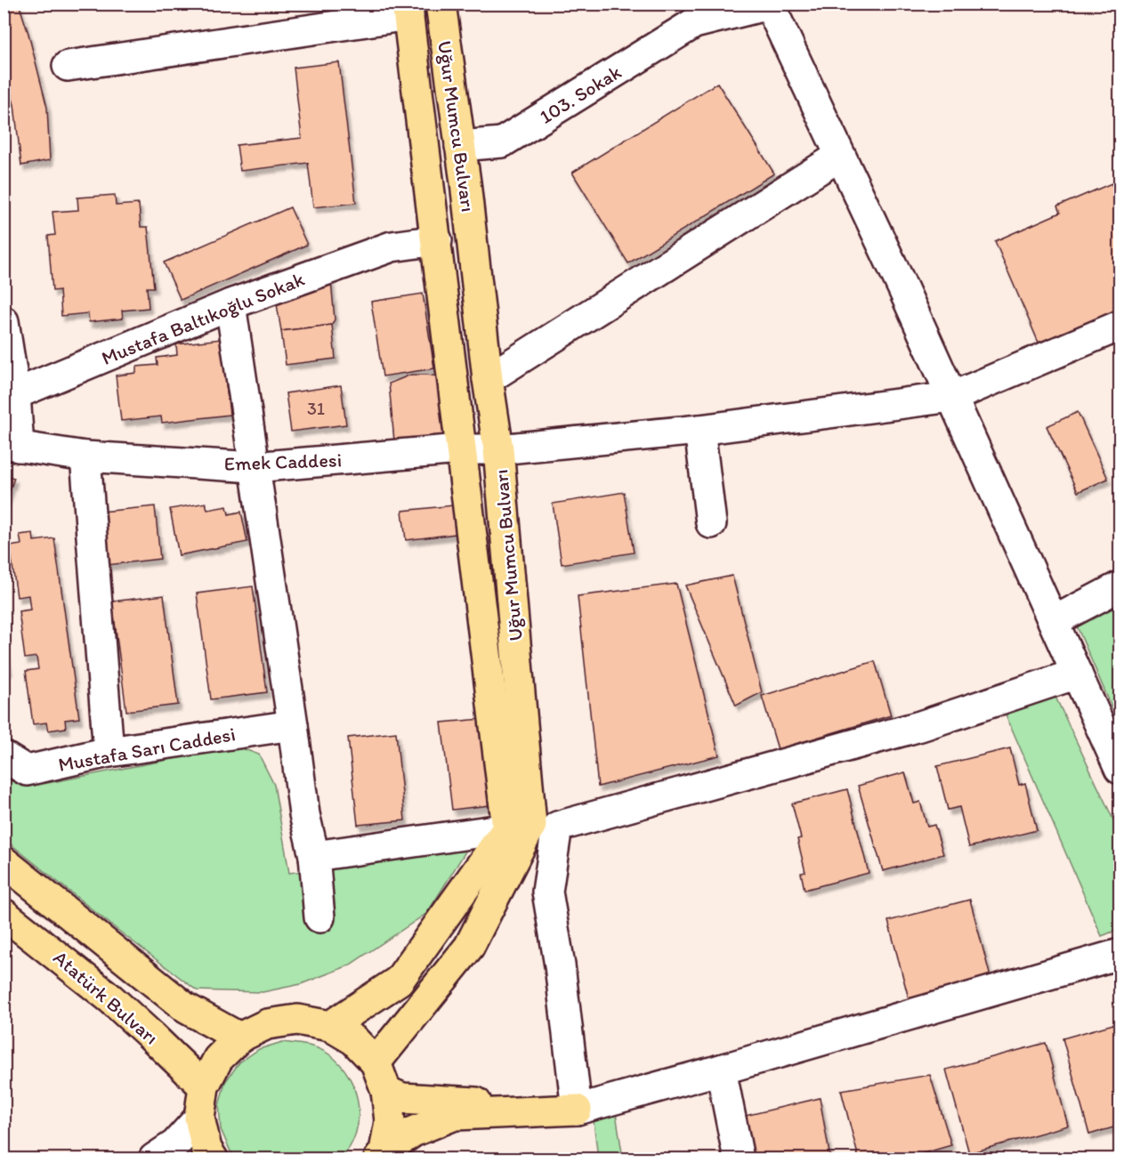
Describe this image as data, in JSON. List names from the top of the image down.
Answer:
{
  "streets": {
    "main road": ["Uğur Mumcu Bulvarı", "Atatürk Bulvarı"],
    "street": [
      "103. Sokak",
      "Mustafa Baltıkoğlu Sokak",
      "Emek Caddesi",
      "Mustafa Sarı Caddesi"
    ]
  },
  "crossings": [
    ["103. Sokak", "Uğur Mumcu Bulvarı"],
    ["Uğur Mumcu Bulvarı", "Mustafa Baltıkoğlu Sokak"],
    ["Uğur Mumcu Bulvarı", "Emek Caddesi"]
  ],
  "house_numbers": ["31"]
}
